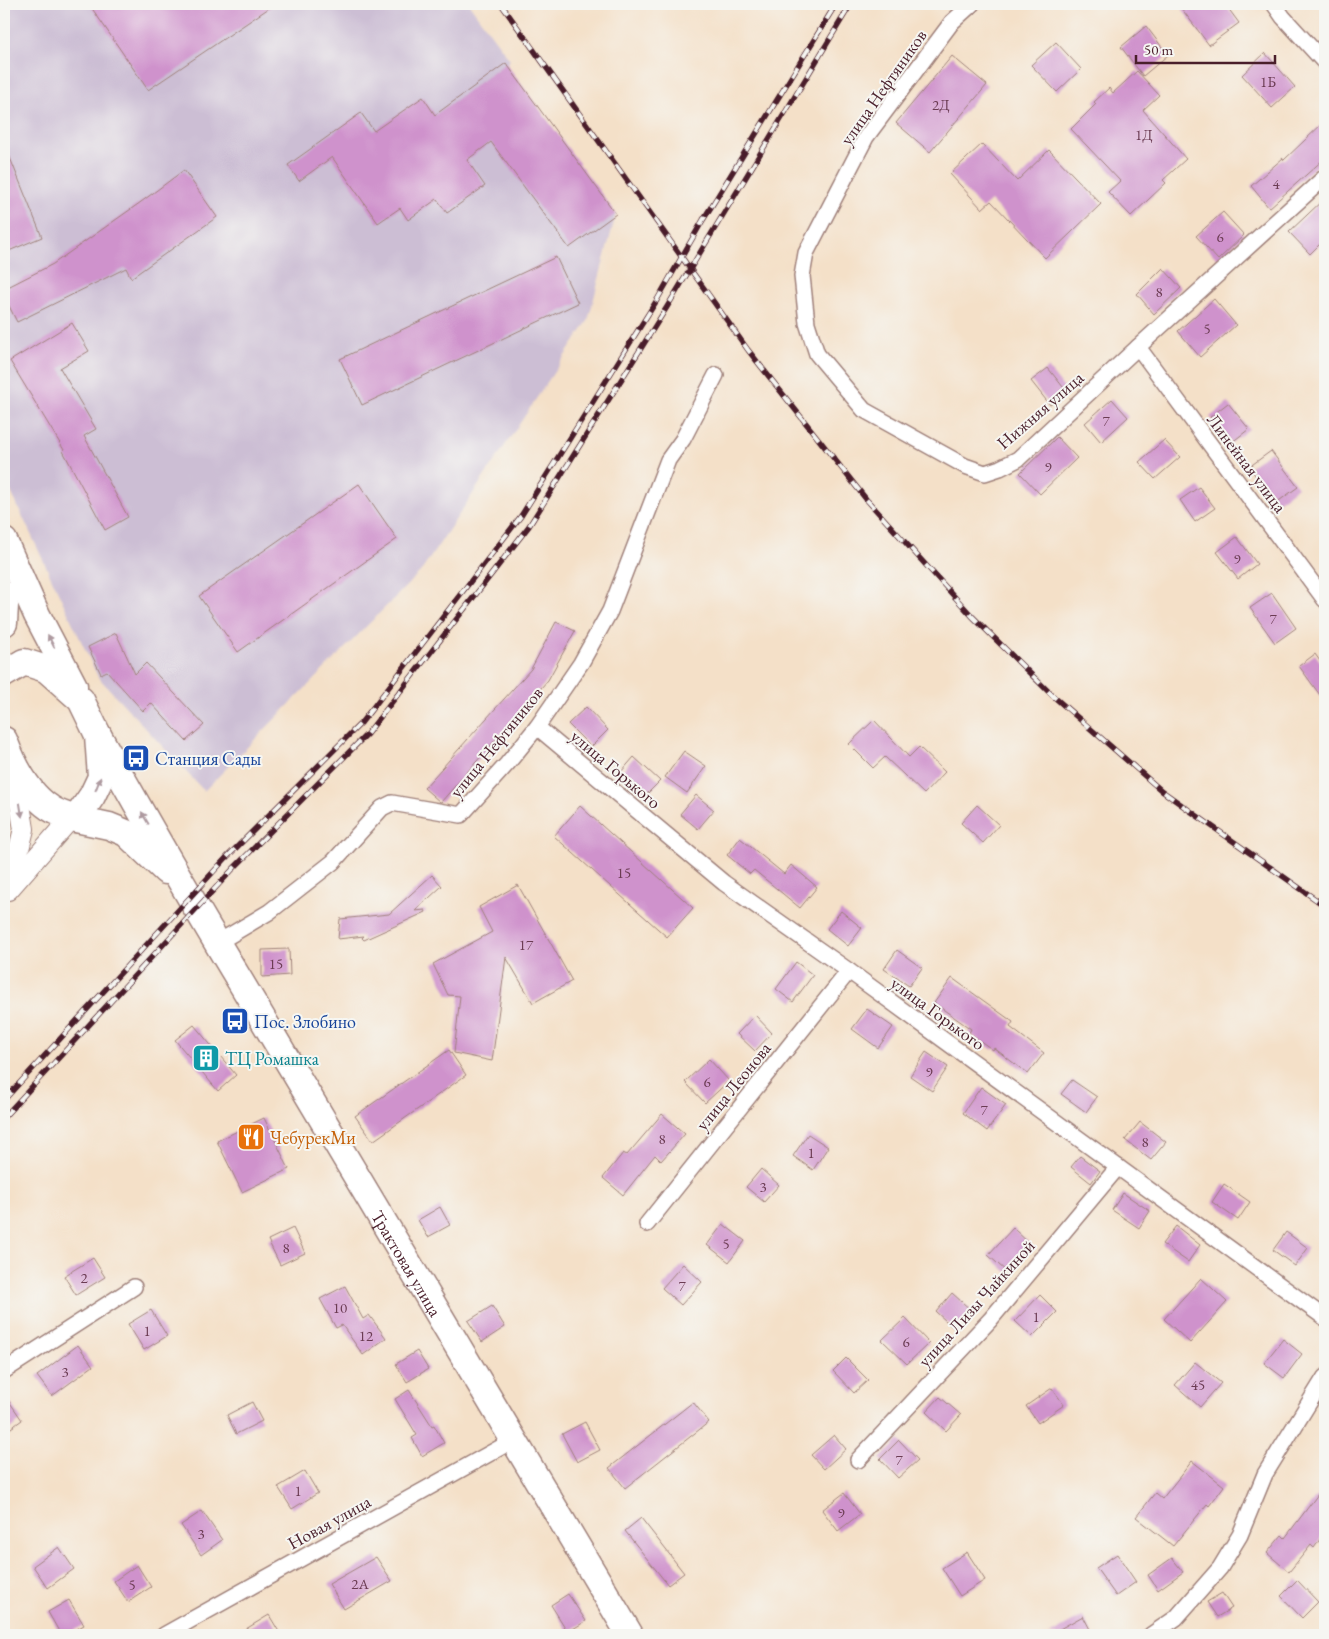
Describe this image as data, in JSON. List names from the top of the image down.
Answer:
{
  "streets": {
    "highway": ["Трактовая улица"],
    "street": [
      "улица Нефтяников",
      "Нижняя улица",
      "Линейная улица",
      "улица Горького",
      "улица Леонова",
      "улица Лизы Чайкиной",
      "Новая улица"
    ]
  },
  "crossings": [
    ["улица Нефтяников", "Нижняя улица"],
    ["улица Нефтяников", "улица Горького"],
    ["улица Нефтяников", "Трактовая улица"],
    ["Нижняя улица", "Линейная улица"],
    ["улица Горького", "улица Леонова"],
    ["улица Горького", "улица Лизы Чайкиной"],
    ["Трактовая улица", "Новая улица"]
  ],
  "places": {
    "bus stop": ["Станция Сады", "Пос. Злобино"],
    "building": ["ТЦ Ромашка"],
    "restaurant": ["ЧебурекМи"]
  },
  "house_numbers": [
    "1Б",
    "2Д",
    "1Д",
    "4",
    "6",
    "8",
    "5",
    "7",
    "9",
    "9",
    "7",
    "15",
    "17",
    "15",
    "9",
    "6",
    "7",
    "8",
    "8",
    "1",
    "3",
    "5",
    "8",
    "2",
    "7",
    "10",
    "1",
    "1",
    "12",
    "6",
    "3",
    "45",
    "7",
    "1",
    "9",
    "3",
    "2А",
    "5"
  ],
  "scale_bar": "50 m"
}
